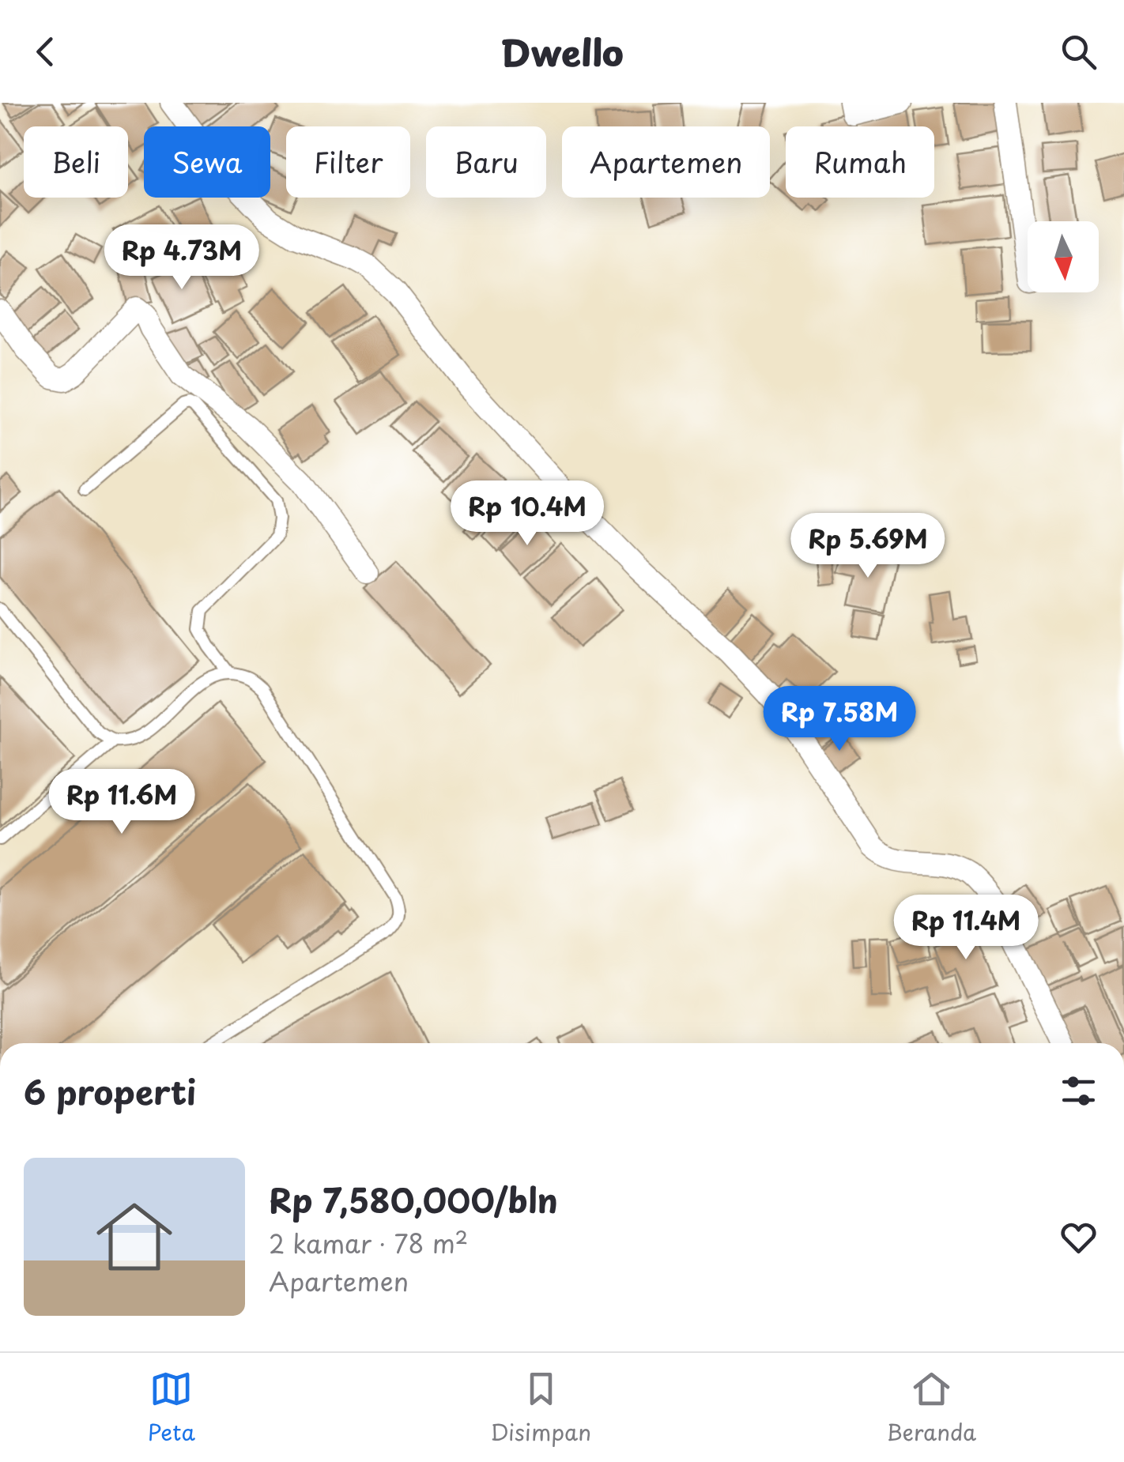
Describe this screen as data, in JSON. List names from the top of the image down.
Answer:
{
  "north": "bottom",
  "page": {
    "header": "Dwello",
    "chip": [
      "Beli",
      "Sewa",
      "Filter",
      "Baru",
      "Apartemen",
      "Rumah"
    ],
    "price": [
      "Rp 4.73M",
      "Rp 10.4M",
      "Rp 5.69M",
      "Rp 7.58M",
      "Rp 11.6M",
      "Rp 11.4M"
    ],
    "heading": "6 properti",
    "list": [
      {
        "name": "Rp 7,580,000/bln",
        "note": "2 kamar · 78 m² · Apartemen"
      }
    ],
    "tabs": ["Peta", "Disimpan", "Beranda"]
  }
}
